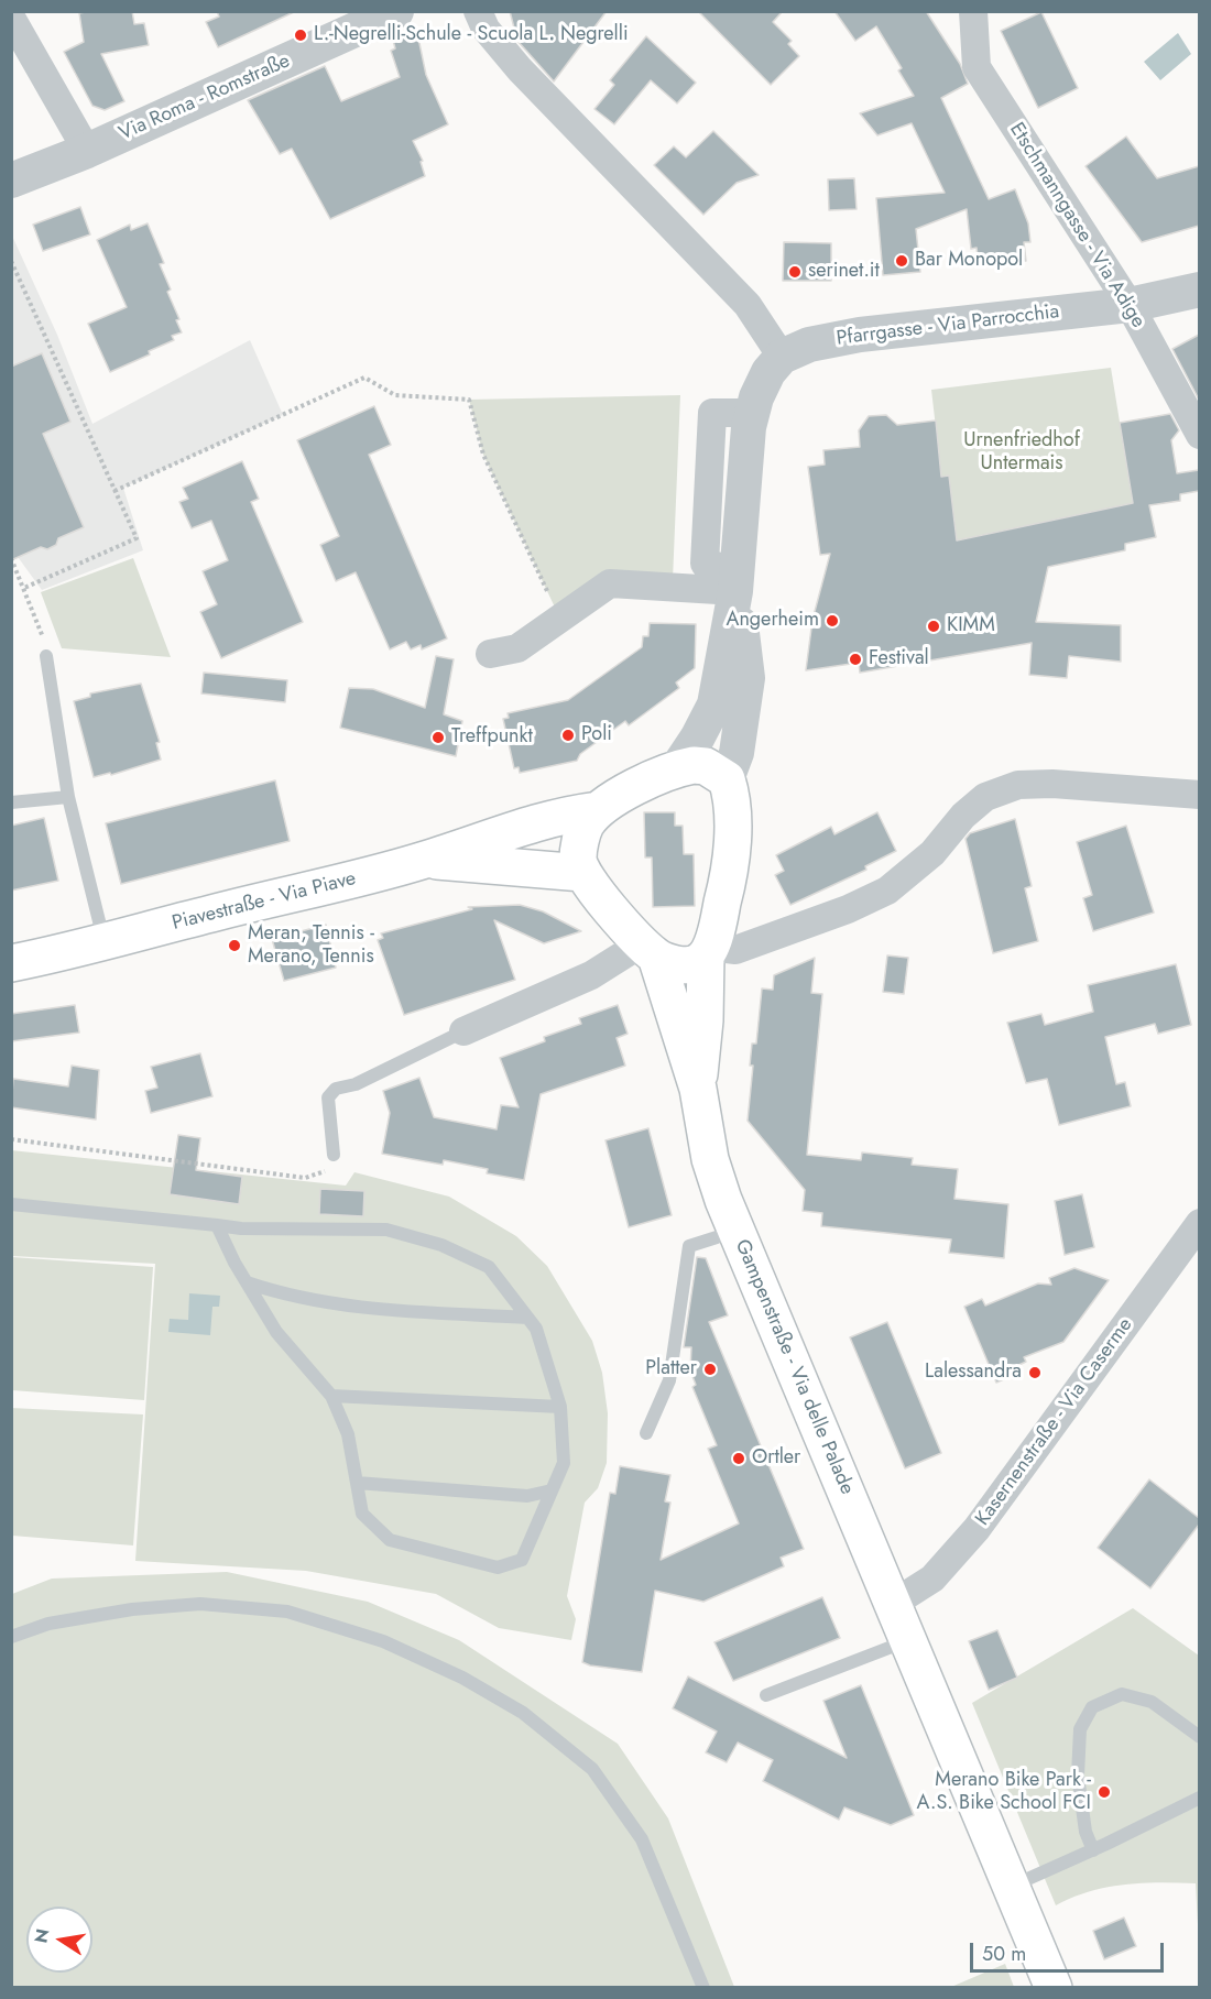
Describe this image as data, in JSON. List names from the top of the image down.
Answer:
{
  "streets": {
    "main road": ["Piavestraße - Via Piave", "Gampenstraße - Via delle Palade"],
    "street": [
      "Via Roma - Romstraße",
      "Etschmanngasse - Via Adige",
      "Pfarrgasse - Via Parrocchia",
      "Kasernenstraße - Via Caserme"
    ]
  },
  "crossings": [
    ["Etschmanngasse - Via Adige", "Pfarrgasse - Via Parrocchia"],
    ["Piavestraße - Via Piave", "Gampenstraße - Via delle Palade"],
    ["Gampenstraße - Via delle Palade", "Kasernenstraße - Via Caserme"]
  ],
  "parks": ["Urnenfriedhof Untermais"],
  "places": [
    "L.-Negrelli-Schule - Scuola L. Negrelli",
    "Bar Monopol",
    "serinet.it",
    "Angerheim",
    "KIMM",
    "Festival",
    "Poli",
    "Treffpunkt",
    "Meran, Tennis - Merano, Tennis",
    "Platter",
    "Lalessandra",
    "Ortler",
    "Merano Bike Park - A.S. Bike School FCI"
  ],
  "scale_bar": "50 m",
  "north": "left"
}
